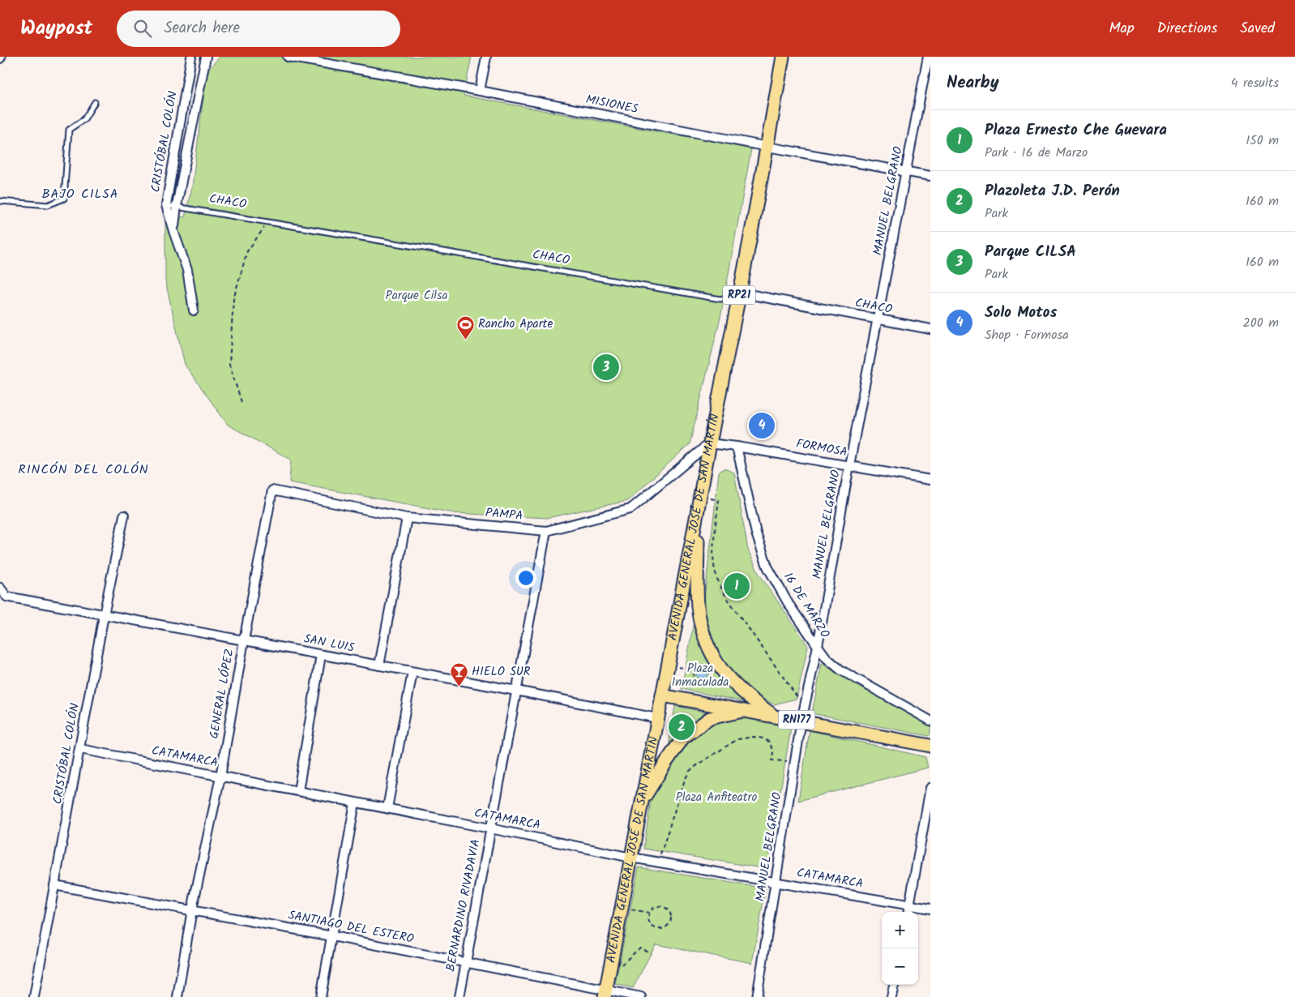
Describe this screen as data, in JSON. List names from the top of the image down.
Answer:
{
  "streets": {
    "main road": ["RP21", "AVENIDA GENERAL JOSÉ DE SAN MARTÍN", "RN177"],
    "street": [
      "MISIONES",
      "CRISTÓBAL COLÓN",
      "MANUEL BELGRANO",
      "CHACO",
      "FORMOSA",
      "PAMPA",
      "16 DE MARZO",
      "SAN LUIS",
      "GENERAL LÓPEZ",
      "CATAMARCA",
      "BERNARDINO RIVADAVIA",
      "SANTIAGO DEL ESTERO"
    ]
  },
  "crossings": [
    ["MISIONES", "MANUEL BELGRANO"],
    ["MISIONES", "AVENIDA GENERAL JOSÉ DE SAN MARTÍN"],
    ["CRISTÓBAL COLÓN", "CHACO"],
    ["CRISTÓBAL COLÓN", "SAN LUIS"],
    ["CRISTÓBAL COLÓN", "CATAMARCA"],
    ["CRISTÓBAL COLÓN", "SANTIAGO DEL ESTERO"],
    ["MANUEL BELGRANO", "CHACO"],
    ["MANUEL BELGRANO", "FORMOSA"],
    ["MANUEL BELGRANO", "16 DE MARZO"],
    ["MANUEL BELGRANO", "RN177"],
    ["MANUEL BELGRANO", "CATAMARCA"],
    ["CHACO", "AVENIDA GENERAL JOSÉ DE SAN MARTÍN"],
    ["FORMOSA", "PAMPA"],
    ["FORMOSA", "AVENIDA GENERAL JOSÉ DE SAN MARTÍN"],
    ["FORMOSA", "16 DE MARZO"],
    ["PAMPA", "AVENIDA GENERAL JOSÉ DE SAN MARTÍN"],
    ["PAMPA", "GENERAL LÓPEZ"],
    ["PAMPA", "BERNARDINO RIVADAVIA"],
    ["AVENIDA GENERAL JOSÉ DE SAN MARTÍN", "SAN LUIS"],
    ["AVENIDA GENERAL JOSÉ DE SAN MARTÍN", "RN177"],
    ["AVENIDA GENERAL JOSÉ DE SAN MARTÍN", "CATAMARCA"],
    ["AVENIDA GENERAL JOSÉ DE SAN MARTÍN", "SANTIAGO DEL ESTERO"],
    ["SAN LUIS", "GENERAL LÓPEZ"],
    ["SAN LUIS", "BERNARDINO RIVADAVIA"],
    ["GENERAL LÓPEZ", "CATAMARCA"],
    ["GENERAL LÓPEZ", "SANTIAGO DEL ESTERO"],
    ["CATAMARCA", "BERNARDINO RIVADAVIA"],
    ["BERNARDINO RIVADAVIA", "SANTIAGO DEL ESTERO"]
  ],
  "districts": ["BAJO CILSA", "RINCÓN DEL COLÓN"],
  "parks": ["Parque Cilsa", "Plaza Inmaculada", "Plaza Anfiteatro"],
  "places": {
    "sports": ["Rancho Aparte"],
    "bar": ["HIELO SUR"]
  },
  "page": {
    "header": "Waypost",
    "search": "Search here",
    "nav": ["Map", "Directions", "Saved"],
    "heading": ["Nearby", "4 results"],
    "list": [
      {
        "mark": "1",
        "name": "Plaza Ernesto Che Guevara",
        "note": "Park · 16 de Marzo",
        "value": "150 m"
      },
      {
        "mark": "2",
        "name": "Plazoleta J.D. Perón",
        "note": "Park",
        "value": "160 m"
      },
      {
        "mark": "3",
        "name": "Parque CILSA",
        "note": "Park",
        "value": "160 m"
      },
      {
        "mark": "4",
        "name": "Solo Motos",
        "note": "Shop · Formosa",
        "value": "200 m"
      }
    ],
    "pins": [
      "3",
      "4",
      "1",
      "2"
    ],
    "map_buttons": ["+", "−"]
  }
}
